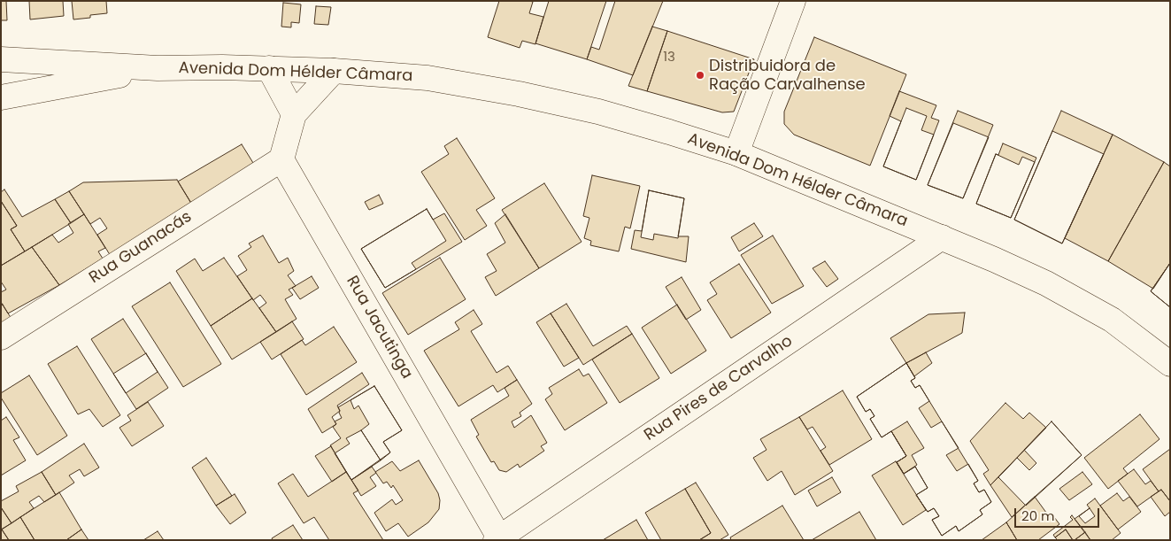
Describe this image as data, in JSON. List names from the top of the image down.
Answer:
{
  "streets": {
    "street": [
      "Avenida Dom Hélder Câmara",
      "Rua Guanacás",
      "Rua Jacutinga",
      "Rua Pires de Carvalho"
    ]
  },
  "crossings": [
    ["Avenida Dom Hélder Câmara", "Rua Pires de Carvalho"],
    ["Rua Guanacás", "Rua Jacutinga"],
    ["Rua Jacutinga", "Rua Pires de Carvalho"]
  ],
  "places": ["Distribuidora de Ração Carvalhense"],
  "house_numbers": ["13"],
  "scale_bar": "20 m"
}
